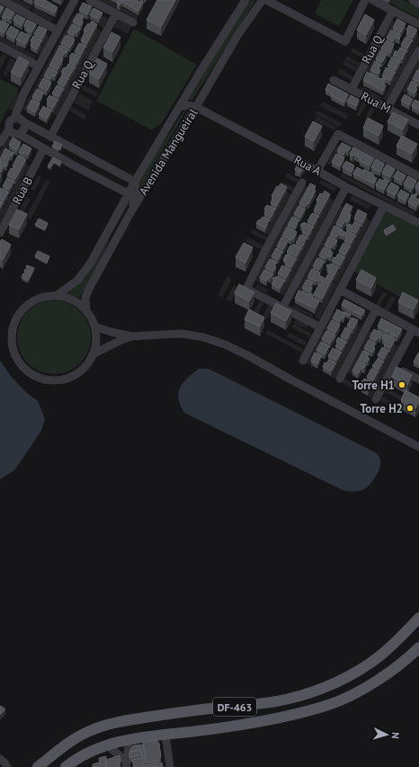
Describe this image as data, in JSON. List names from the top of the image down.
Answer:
{
  "streets": {
    "main road": ["DF-463"],
    "street": [
      "Rua Q",
      "Rua M",
      "Avenida Mangueiral",
      "Rua A",
      "Rua B"
    ]
  },
  "crossings": [
    ["Rua Q", "Rua M"],
    ["Avenida Mangueiral", "Rua A"]
  ],
  "places": ["Torre H1", "Torre H2"],
  "north": "right"
}
